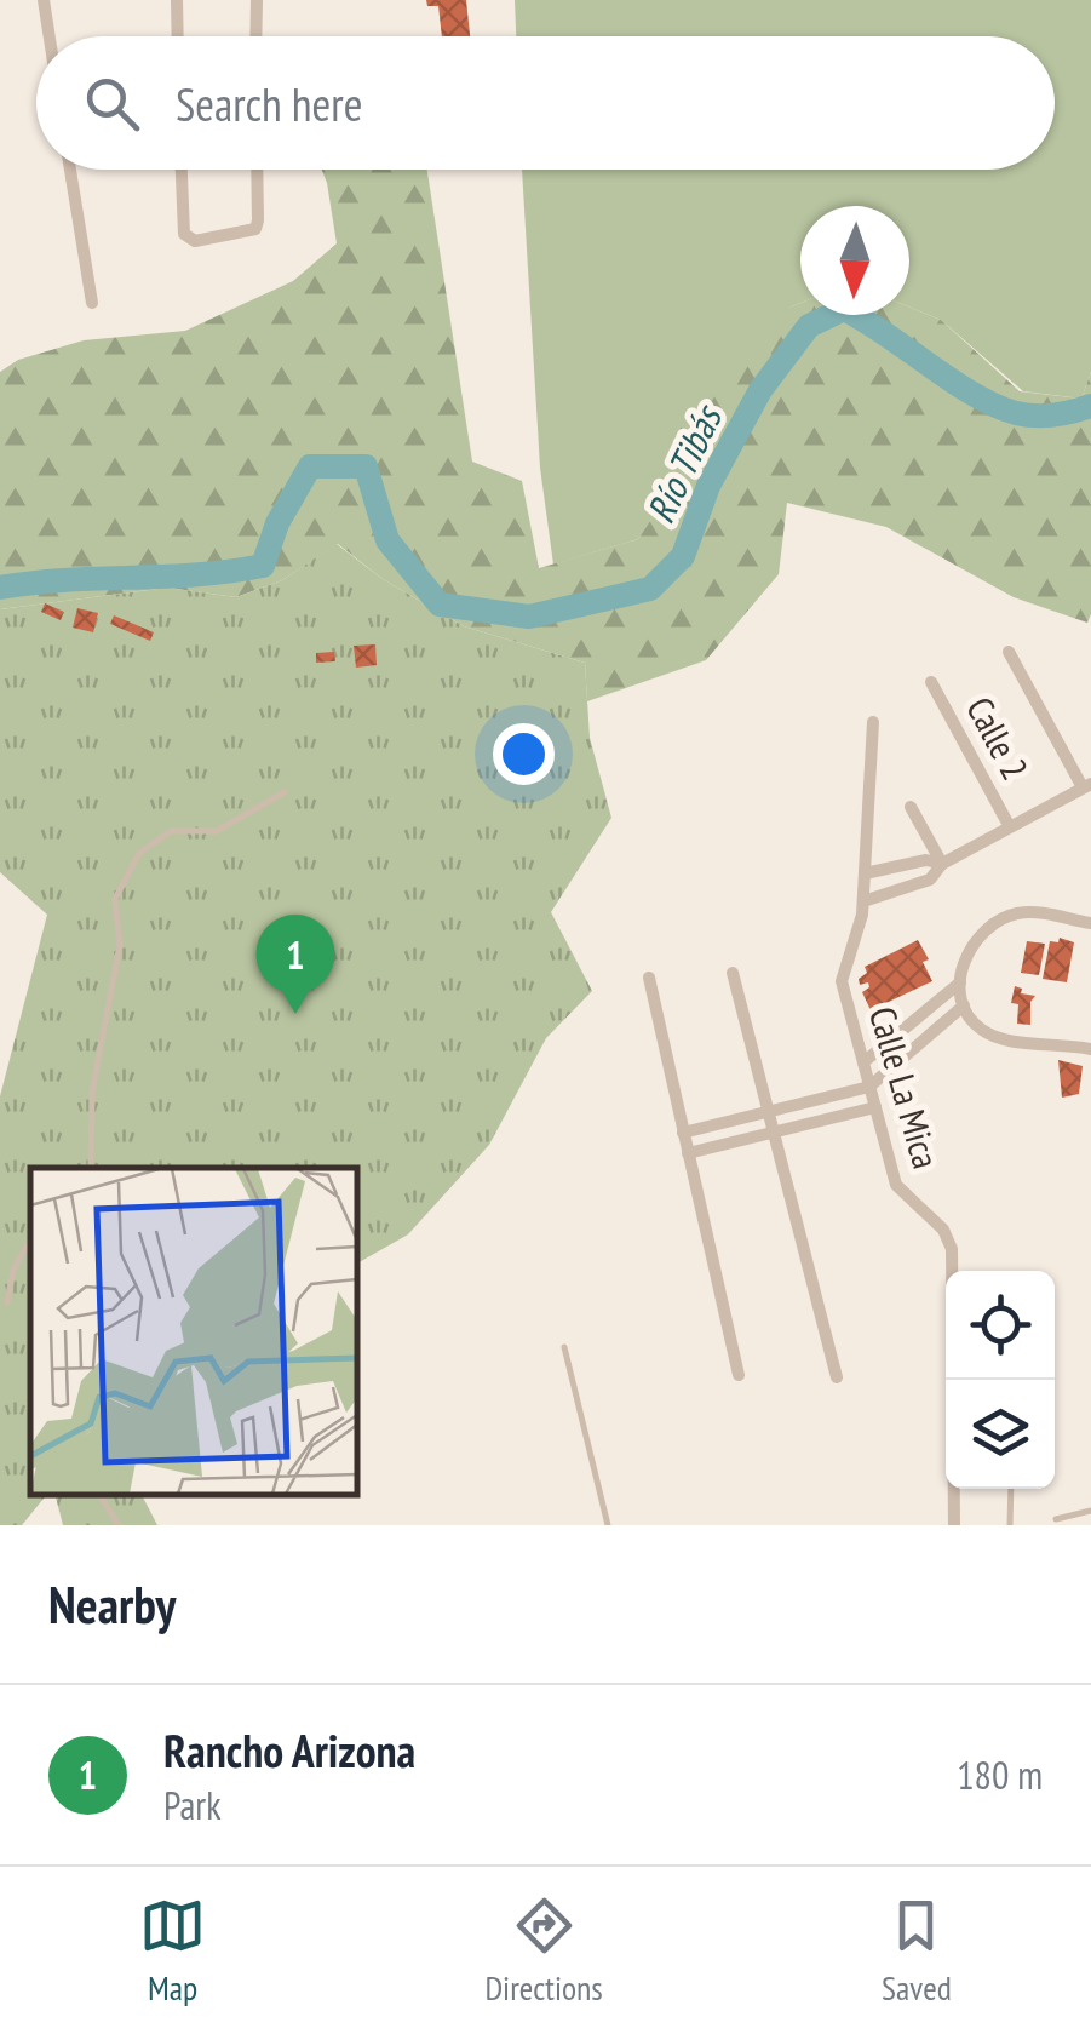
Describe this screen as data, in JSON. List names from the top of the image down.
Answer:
{
  "streets": {
    "street": ["Calle 2", "Calle La Mica"]
  },
  "water": ["Río Tibás"],
  "north": "bottom",
  "page": {
    "search": "Search here",
    "pins": "1",
    "heading": "Nearby",
    "list": [
      {
        "mark": "1",
        "name": "Rancho Arizona",
        "note": "Park",
        "value": "180 m"
      }
    ],
    "nav": ["Map", "Directions", "Saved"]
  }
}
